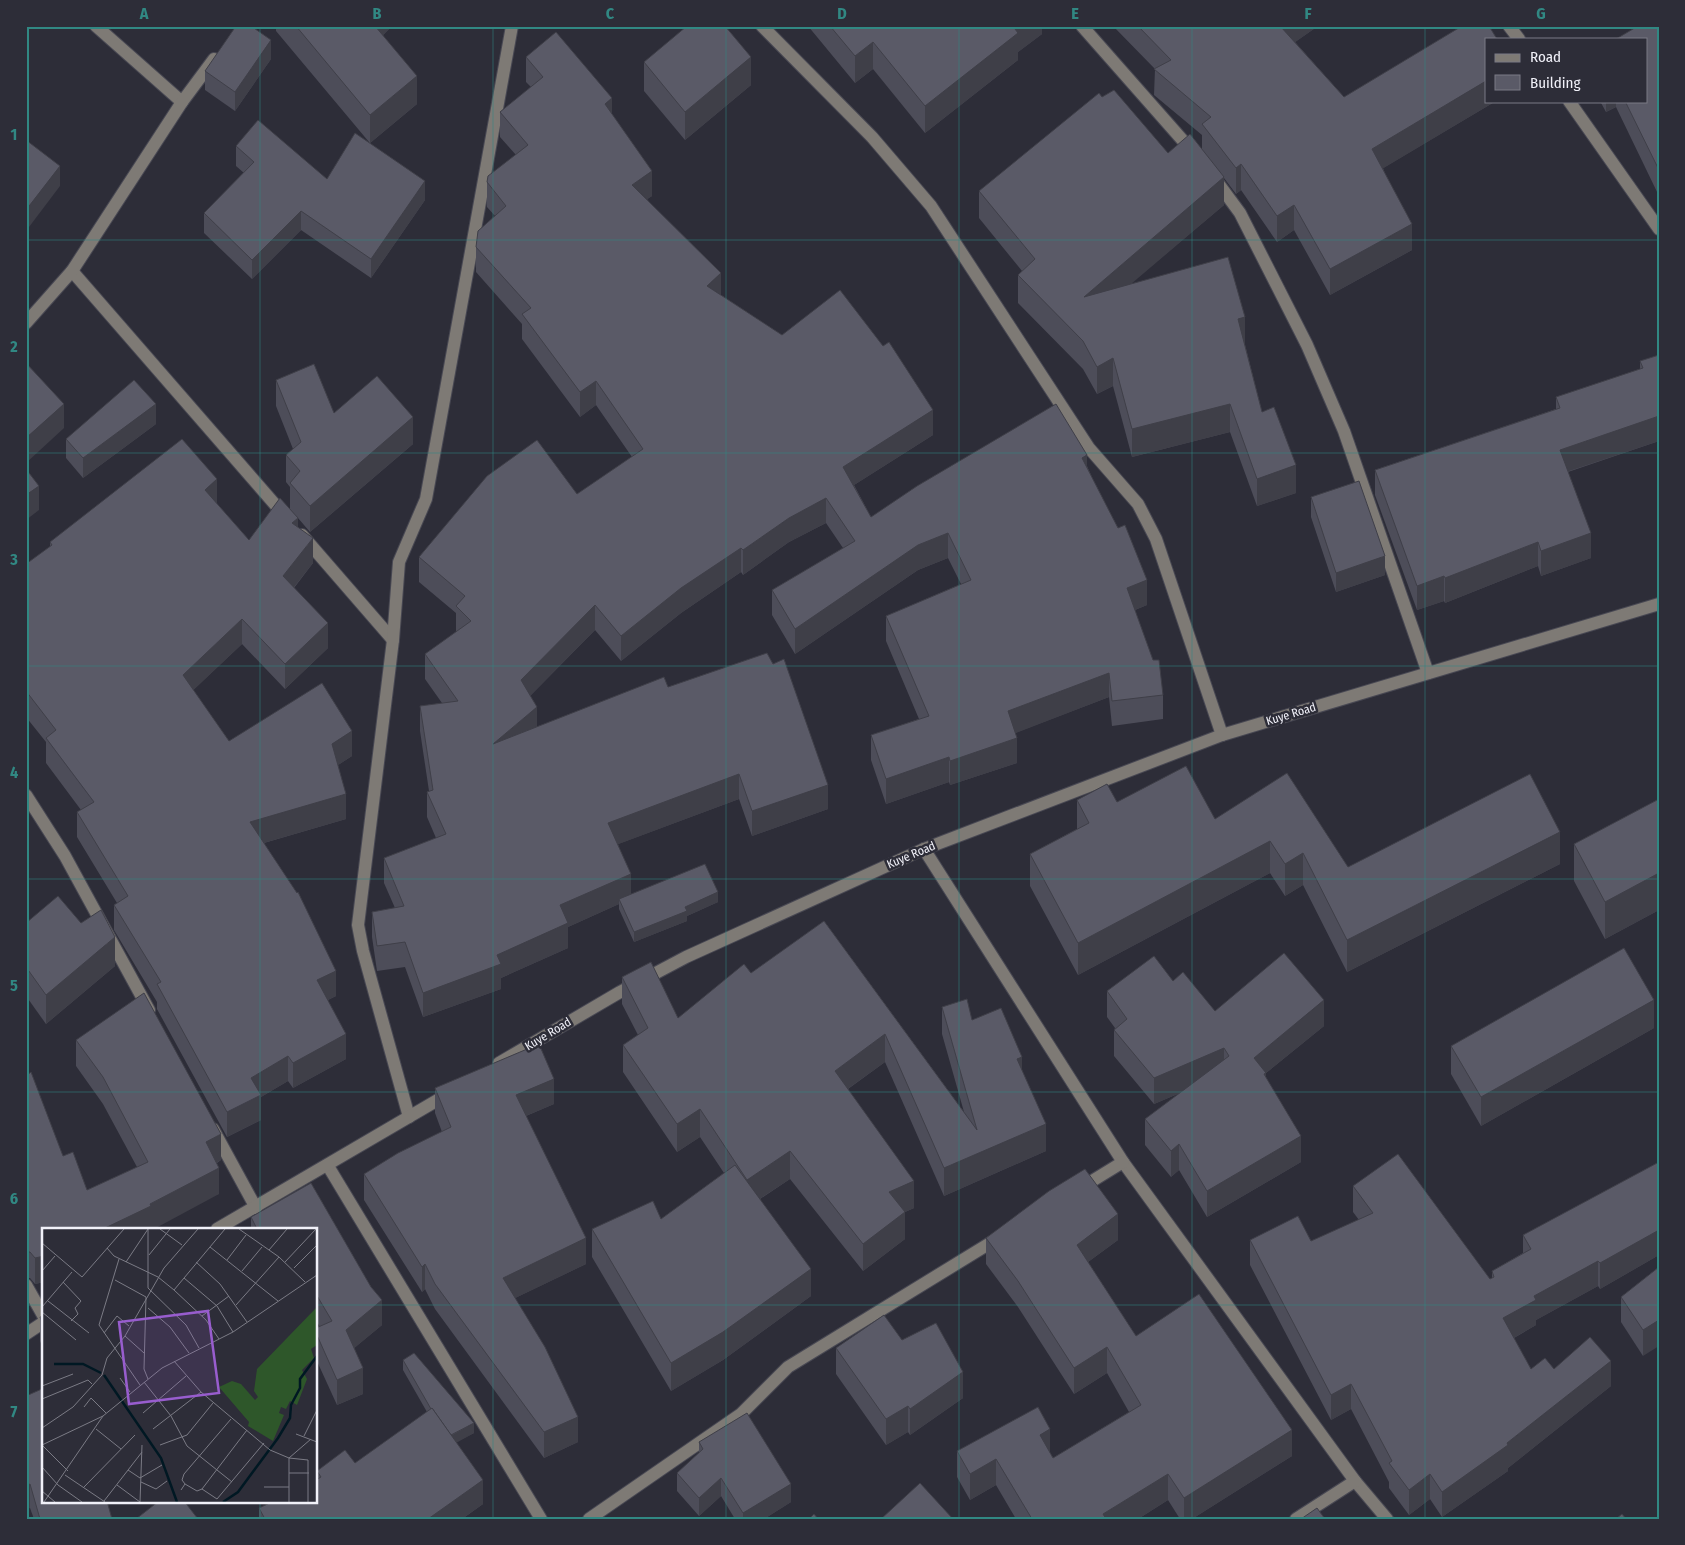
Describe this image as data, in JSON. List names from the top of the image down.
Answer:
{
  "streets": {
    "street": ["Kuye Road"]
  },
  "legend": ["Road", "Building"],
  "grid": {
    "columns": [
      "A",
      "B",
      "C",
      "D",
      "E",
      "F",
      "G"
    ],
    "rows": [
      "1",
      "2",
      "3",
      "4",
      "5",
      "6",
      "7"
    ]
  }
}
